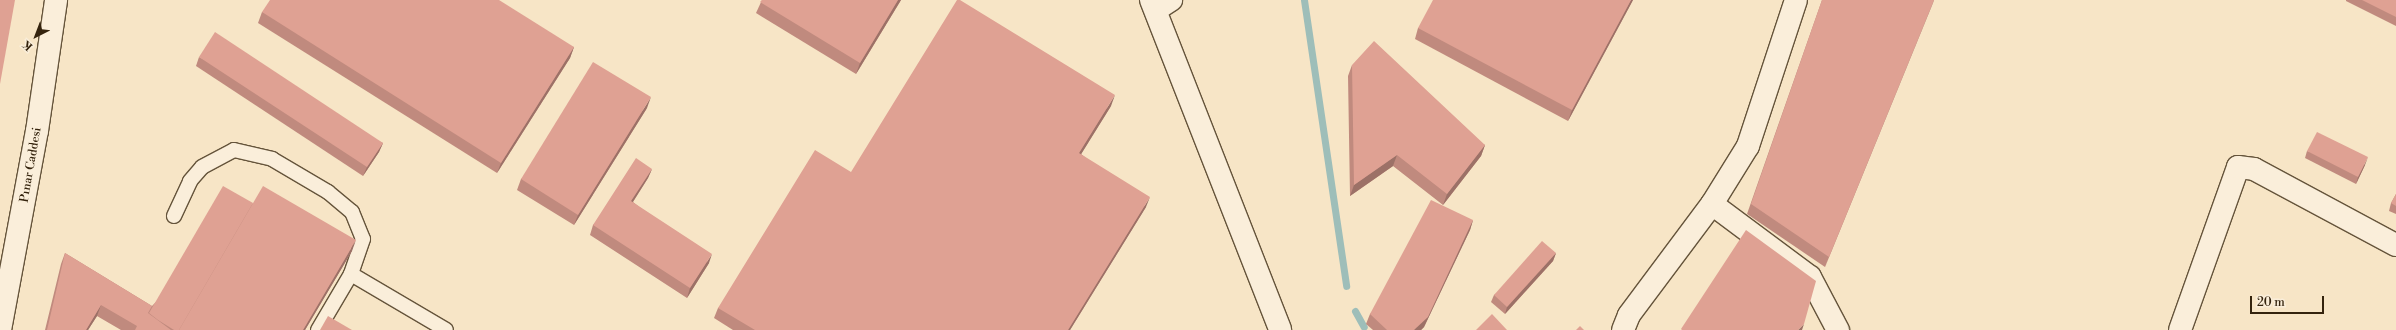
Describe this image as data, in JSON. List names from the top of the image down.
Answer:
{
  "streets": {
    "street": ["Pınar Caddesi"]
  },
  "scale_bar": "20 m",
  "north": "bottom left"
}
